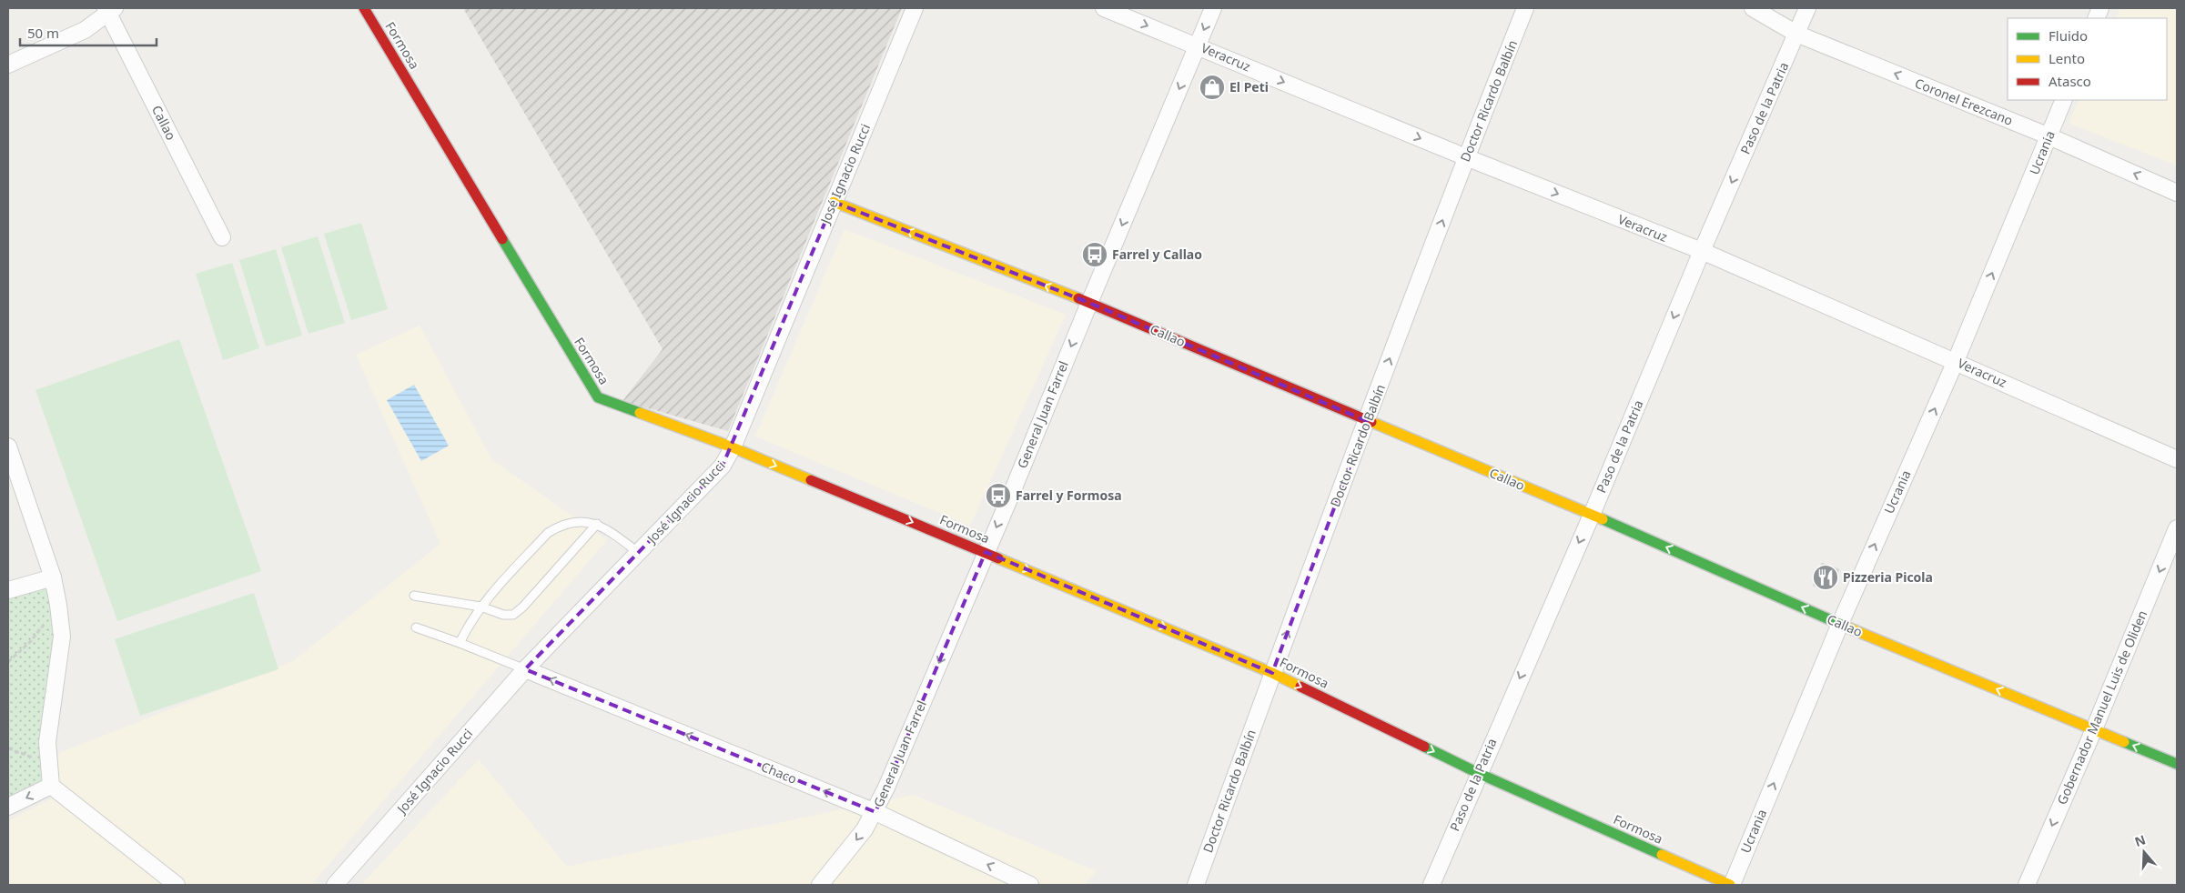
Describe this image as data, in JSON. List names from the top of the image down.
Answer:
{
  "streets": {
    "street": [
      "Formosa",
      "Veracruz",
      "Doctor Ricardo Balbín",
      "Coronel Erezcano",
      "Paso de la Patria",
      "Callao",
      "Ucrania",
      "José Ignacio Rucci",
      "General Juan Farrel",
      "Gobernador Manuel Luis de Oliden",
      "Chaco"
    ]
  },
  "crossings": [
    ["Formosa", "Doctor Ricardo Balbín"],
    ["Formosa", "Paso de la Patria"],
    ["Formosa", "Ucrania"],
    ["Formosa", "José Ignacio Rucci"],
    ["Formosa", "General Juan Farrel"],
    ["Veracruz", "Doctor Ricardo Balbín"],
    ["Veracruz", "Paso de la Patria"],
    ["Veracruz", "Ucrania"],
    ["Veracruz", "General Juan Farrel"],
    ["Doctor Ricardo Balbín", "Callao"],
    ["Coronel Erezcano", "Paso de la Patria"],
    ["Coronel Erezcano", "Ucrania"],
    ["Paso de la Patria", "Callao"],
    ["Callao", "Ucrania"],
    ["Callao", "José Ignacio Rucci"],
    ["Callao", "General Juan Farrel"],
    ["Callao", "Gobernador Manuel Luis de Oliden"],
    ["José Ignacio Rucci", "Chaco"],
    ["General Juan Farrel", "Chaco"]
  ],
  "one_way": [
    "Formosa",
    "Veracruz",
    "Doctor Ricardo Balbín",
    "Coronel Erezcano",
    "Paso de la Patria",
    "Callao",
    "Ucrania",
    "General Juan Farrel",
    "Gobernador Manuel Luis de Oliden",
    "Chaco"
  ],
  "places": {
    "shop": ["El Peti"],
    "bus stop": ["Farrel y Callao", "Farrel y Formosa"],
    "restaurant": ["Pizzeria Picola"]
  },
  "legend": ["Fluido", "Lento", "Atasco"],
  "scale_bar": "50 m",
  "north": "top"
}
